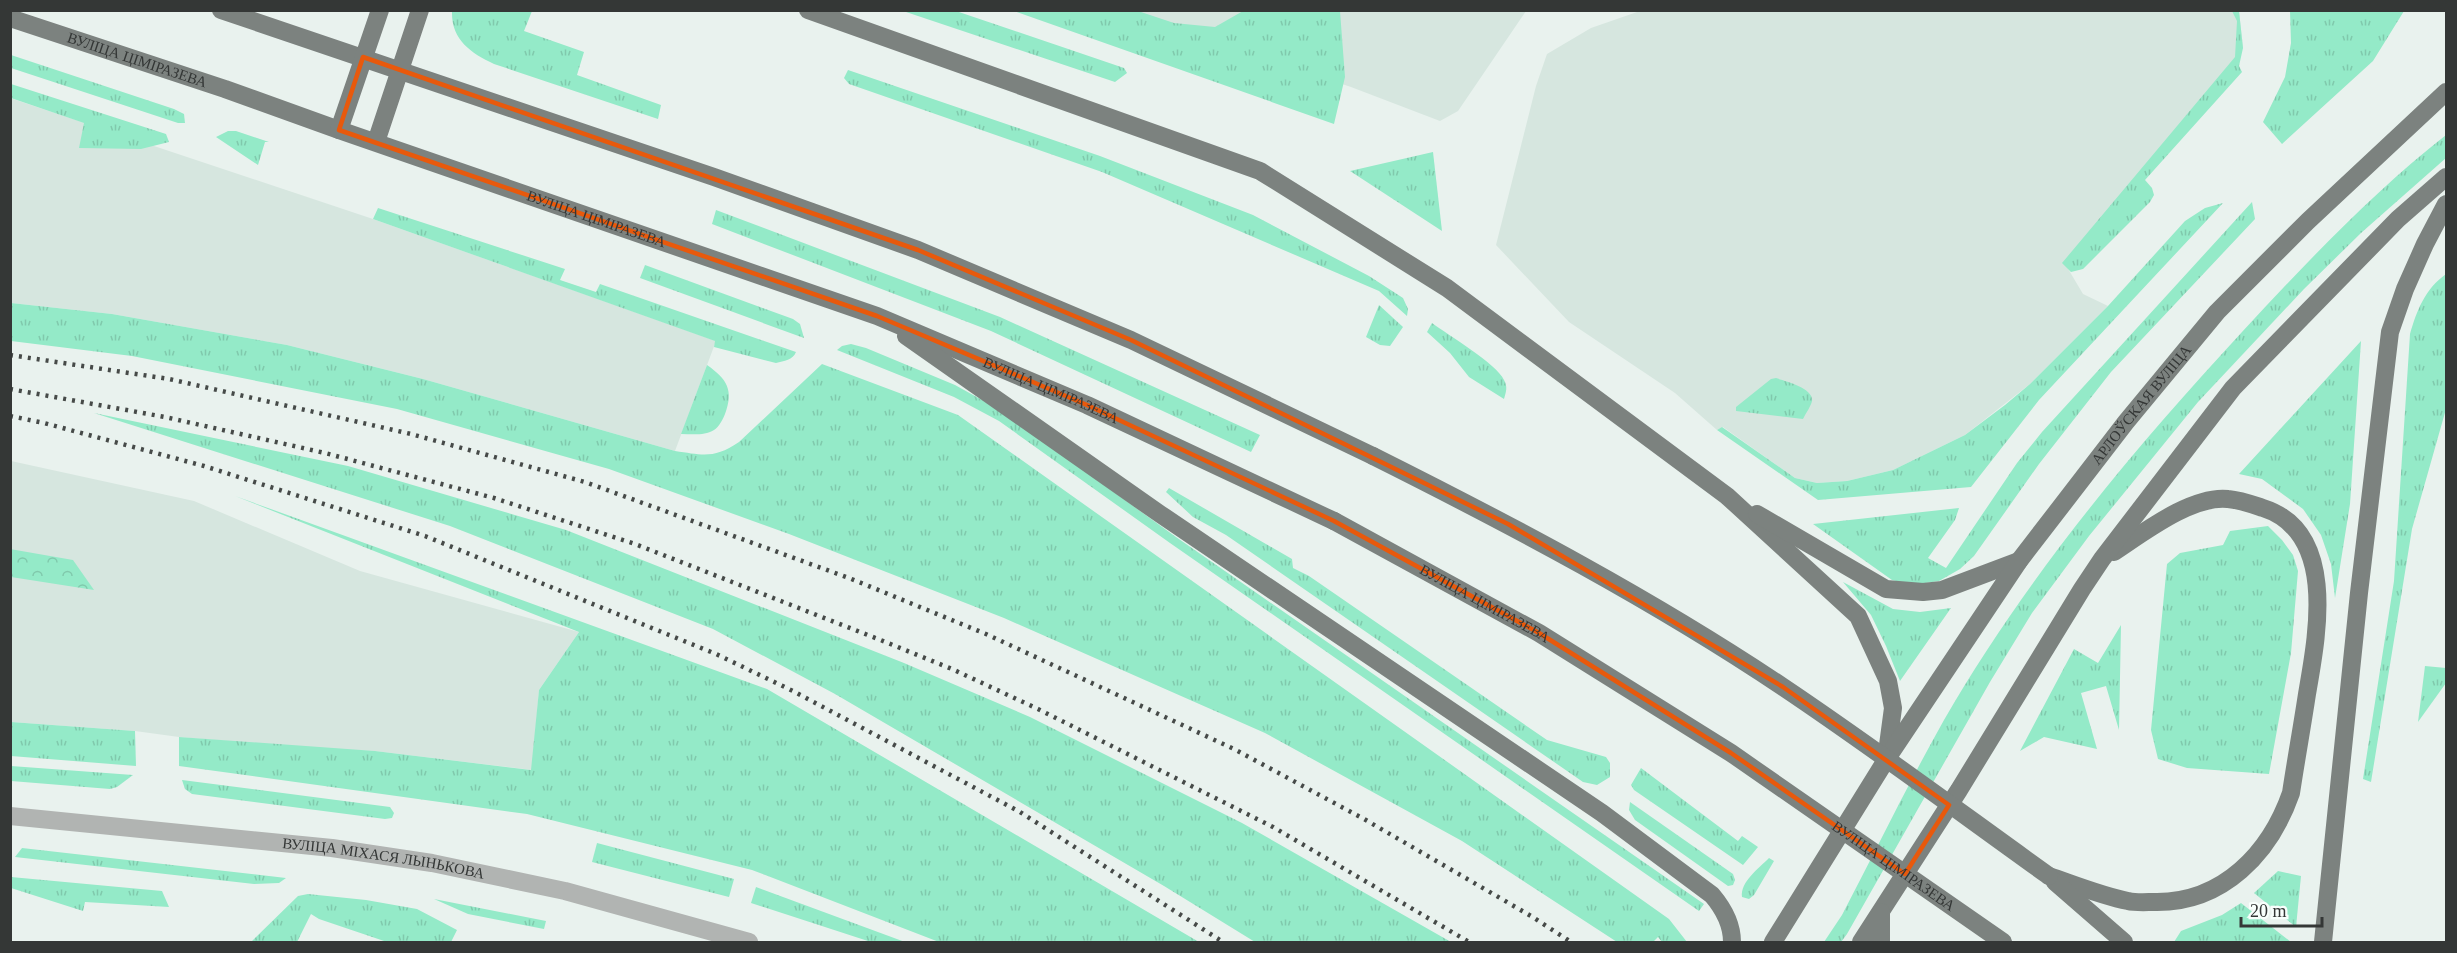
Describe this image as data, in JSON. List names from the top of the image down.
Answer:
{
  "streets": {
    "main road": ["ВУЛІЦА ЦІМІРАЗЕВА", "АРЛОЎСКАЯ ВУЛІЦА"],
    "street": ["ВУЛІЦА МІХАСЯ ЛЫНЬКОВА"]
  },
  "scale_bar": "20 m"
}
